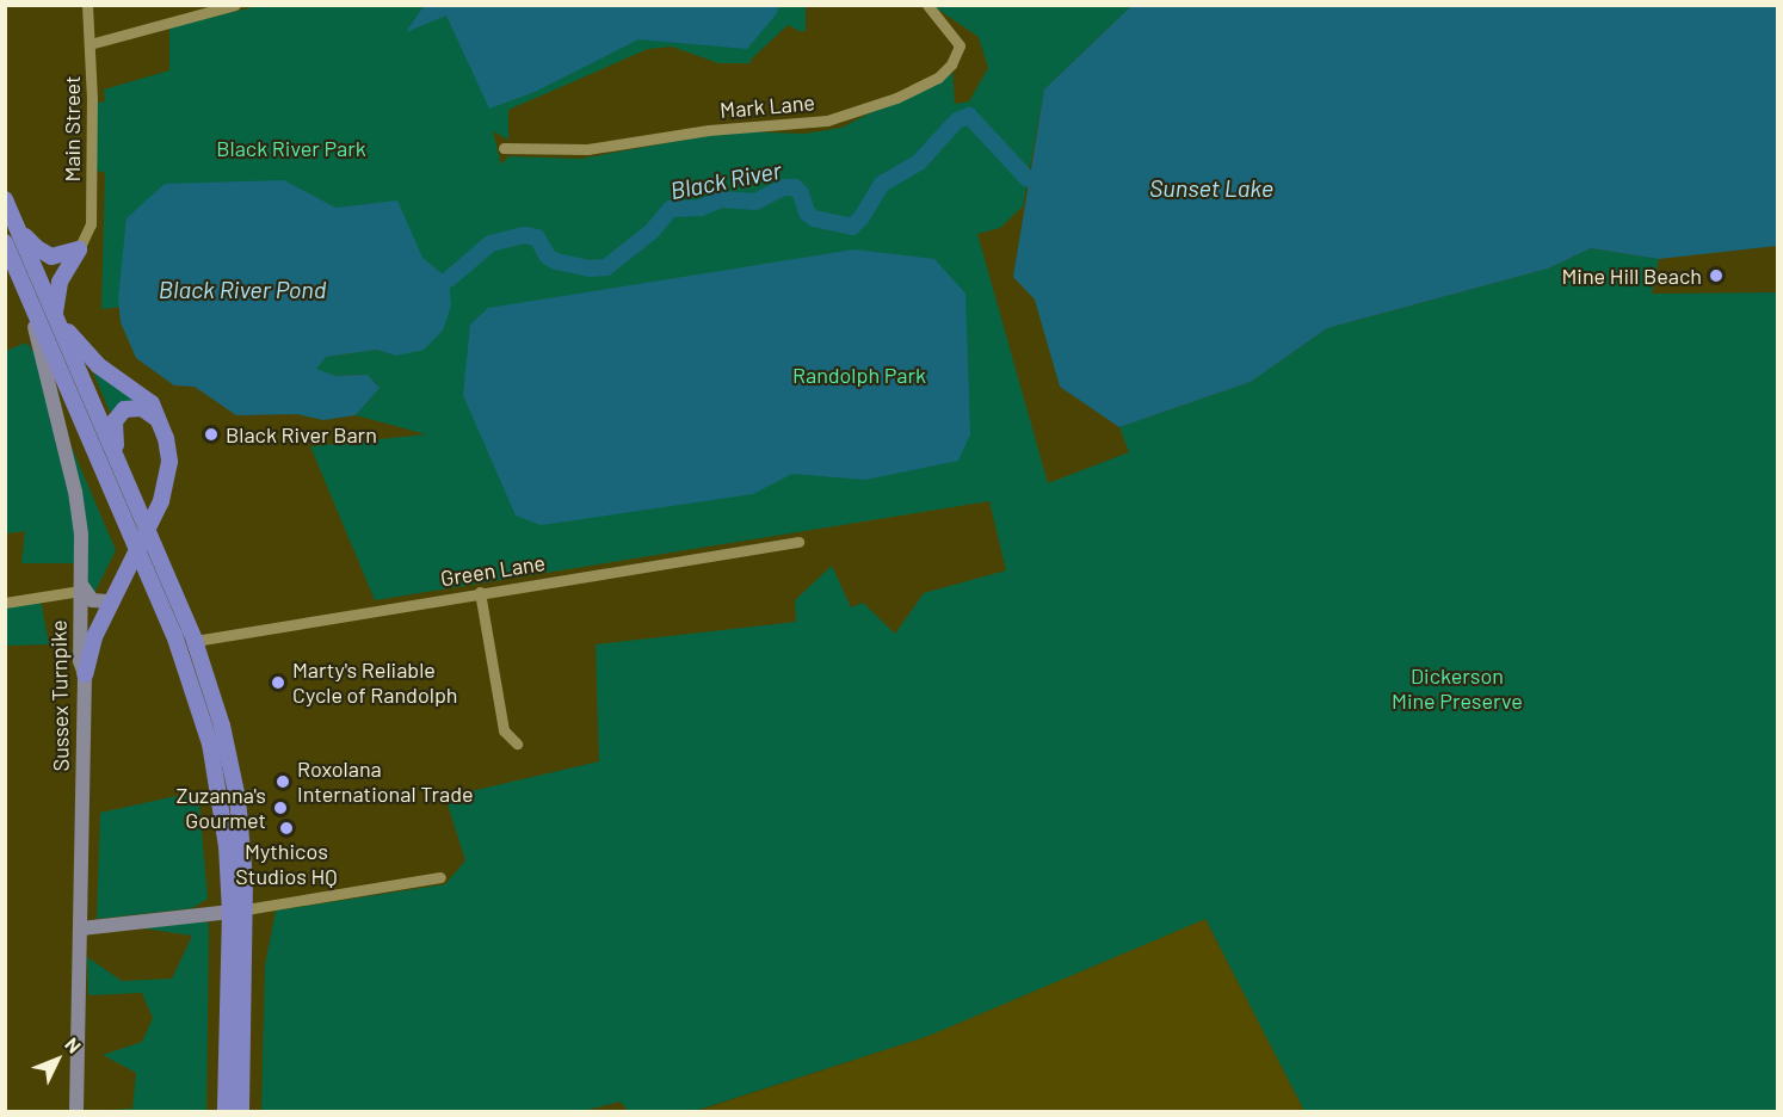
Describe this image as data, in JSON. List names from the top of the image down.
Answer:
{
  "streets": {
    "main road": ["Sussex Turnpike"],
    "street": ["Mark Lane", "Main Street", "Green Lane"]
  },
  "water": ["Black River", "Sunset Lake", "Black River Pond"],
  "parks": ["Black River Park", "Randolph Park", "Dickerson Mine Preserve"],
  "places": [
    "Mine Hill Beach",
    "Black River Barn",
    "Marty's Reliable Cycle of Randolph",
    "Roxolana International Trade",
    "Zuzanna's Gourmet",
    "Mythicos Studios HQ"
  ],
  "north": "top right"
}
